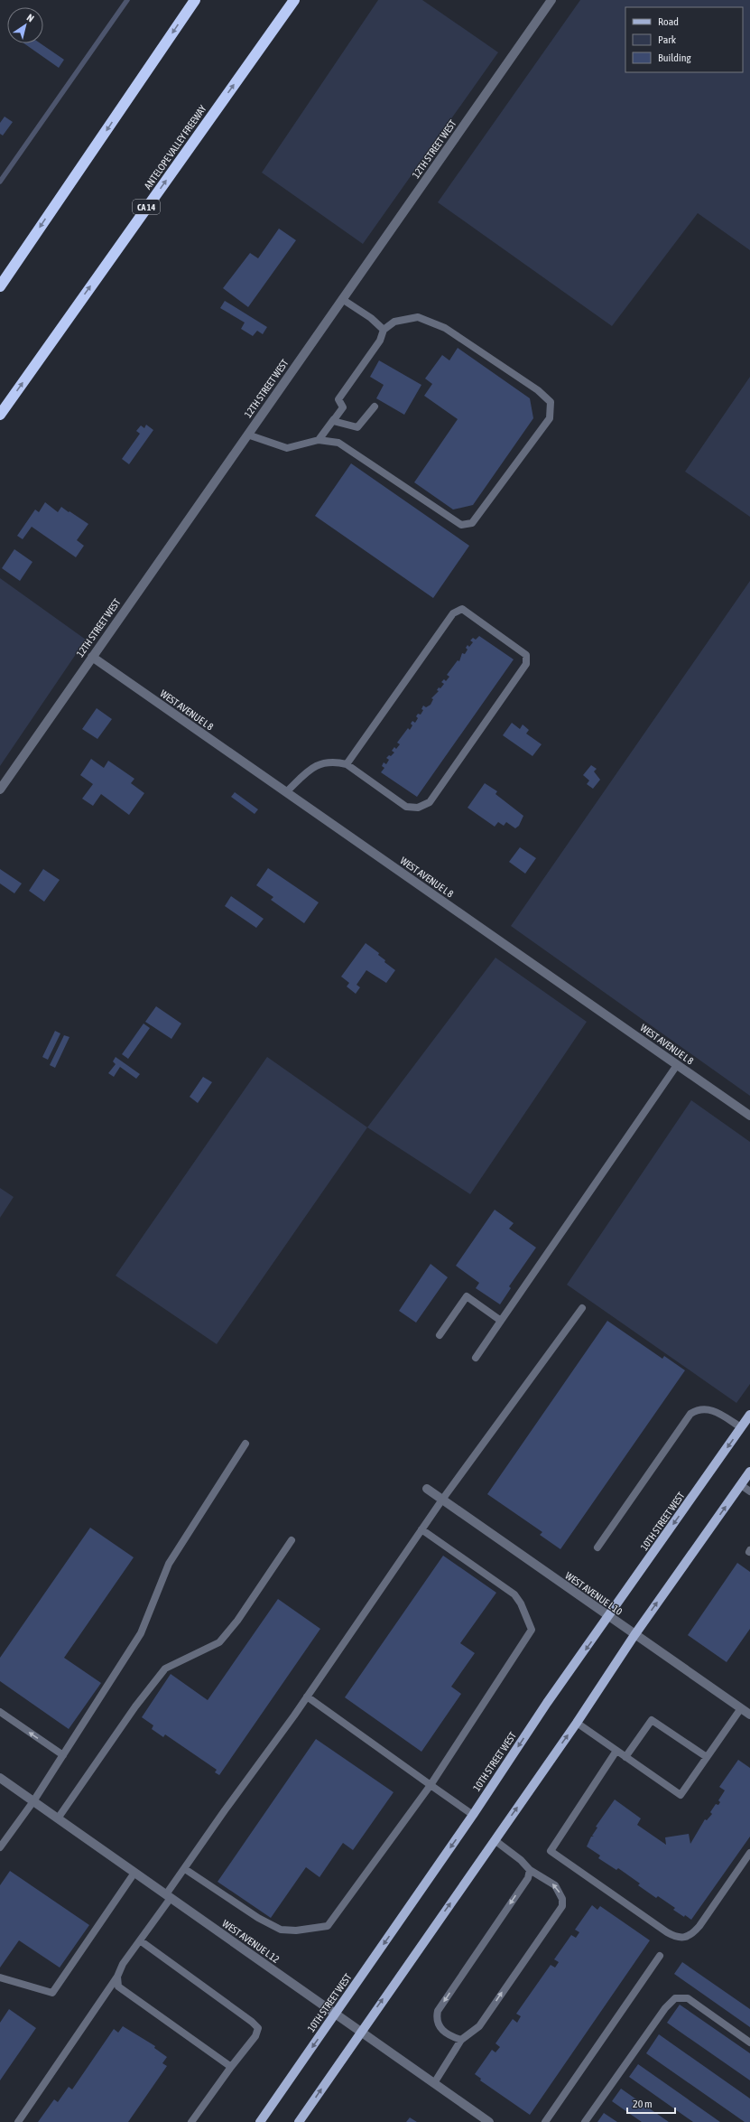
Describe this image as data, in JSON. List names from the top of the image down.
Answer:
{
  "streets": {
    "highway": ["ANTELOPE VALLEY FREEWAY", "CA 14"],
    "main road": ["10TH STREET WEST"],
    "street": [
      "12TH STREET WEST",
      "WEST AVENUE L 8",
      "WEST AVENUE L 10",
      "WEST AVENUE L 12"
    ]
  },
  "crossings": [
    ["12TH STREET WEST", "WEST AVENUE L 8"],
    ["10TH STREET WEST", "WEST AVENUE L 10"],
    ["10TH STREET WEST", "WEST AVENUE L 12"]
  ],
  "legend": ["Road", "Park", "Building"],
  "scale_bar": "20 m",
  "north": "top right"
}
